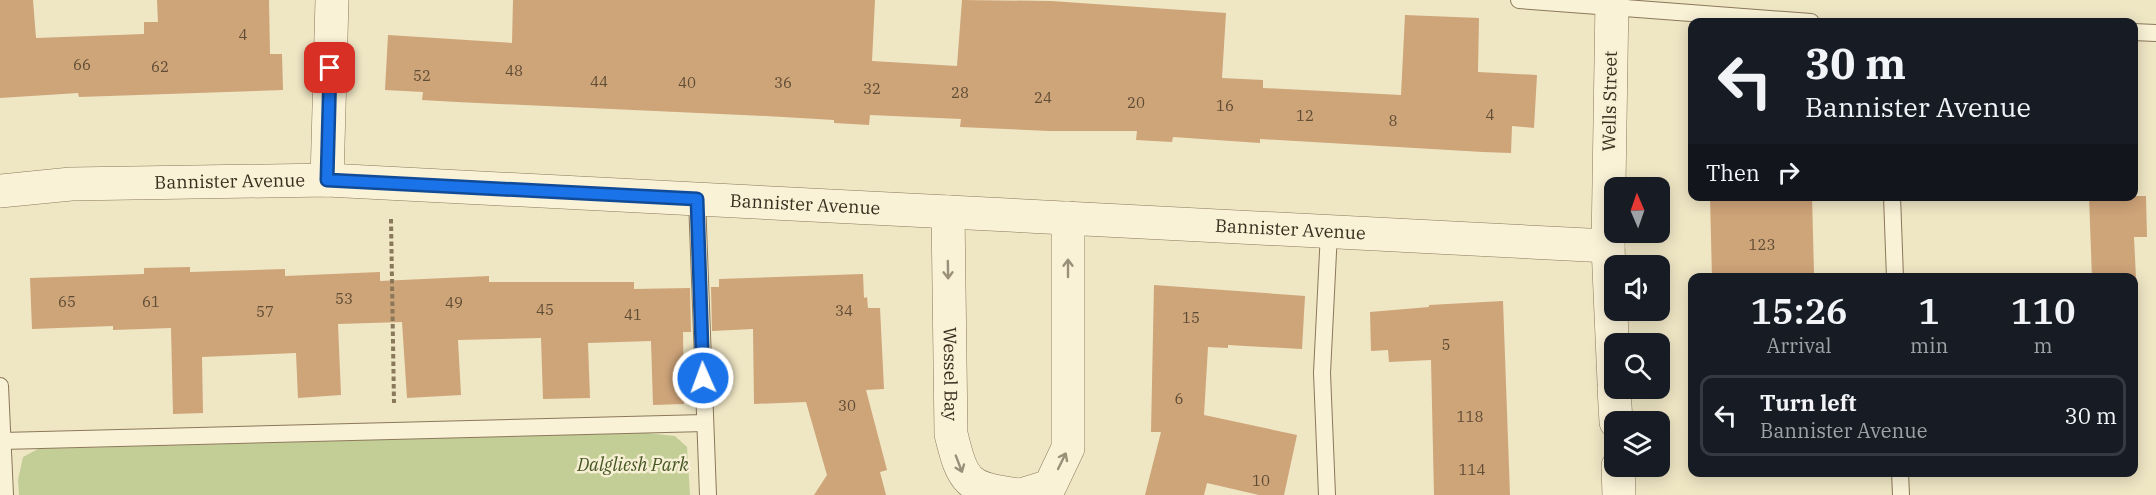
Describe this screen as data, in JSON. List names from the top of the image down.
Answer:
{
  "streets": {
    "street": ["Wells Street", "Bannister Avenue", "Wessel Bay"]
  },
  "crossings": [
    ["Wells Street", "Bannister Avenue"],
    ["Bannister Avenue", "Wessel Bay"]
  ],
  "parks": ["Dalgliesh Park"],
  "house_numbers": [
    "4",
    "66",
    "62",
    "48",
    "52",
    "44",
    "40",
    "36",
    "32",
    "28",
    "24",
    "20",
    "16",
    "4",
    "12",
    "8",
    "123",
    "53",
    "65",
    "61",
    "49",
    "45",
    "34",
    "57",
    "41",
    "15",
    "5",
    "6",
    "30",
    "118",
    "114",
    "10"
  ],
  "north": "top",
  "page": {
    "turn": ["30 m", "Bannister Avenue"],
    "then": "Then",
    "eta": [
      "15:26",
      "Arrival",
      "1",
      "min",
      "110",
      "m"
    ],
    "list": [
      {
        "name": "Turn left",
        "note": "Bannister Avenue",
        "value": "30 m"
      }
    ]
  }
}
